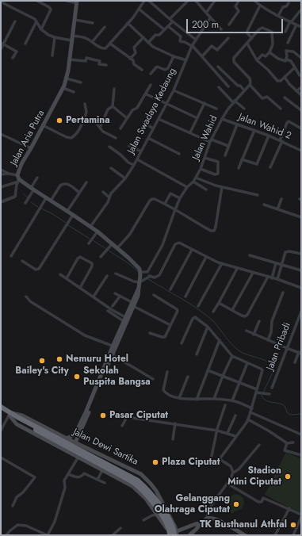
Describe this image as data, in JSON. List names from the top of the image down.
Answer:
{
  "streets": {
    "highway": ["Jalan Dewi Sartika"],
    "main road": ["Jalan Aria Putra"],
    "street": [
      "Jalan Swadaya Kedaung",
      "Jalan Wahid 2",
      "Jalan Wahid",
      "Jalan Pribadi"
    ]
  },
  "crossings": [
    ["Jalan Swadaya Kedaung", "Jalan Aria Putra"],
    ["Jalan Wahid 2", "Jalan Wahid"],
    ["Jalan Aria Putra", "Jalan Wahid"]
  ],
  "places": [
    "Pertamina",
    "Nemuru Hotel",
    "Bailey's City",
    "Sekolah Puspita Bangsa",
    "Pasar Ciputat",
    "Plaza Ciputat",
    "Stadion Mini Ciputat",
    "Gelanggang Olahraga Ciputat",
    "TK Busthanul Athfal"
  ],
  "scale_bar": "200 m"
}
